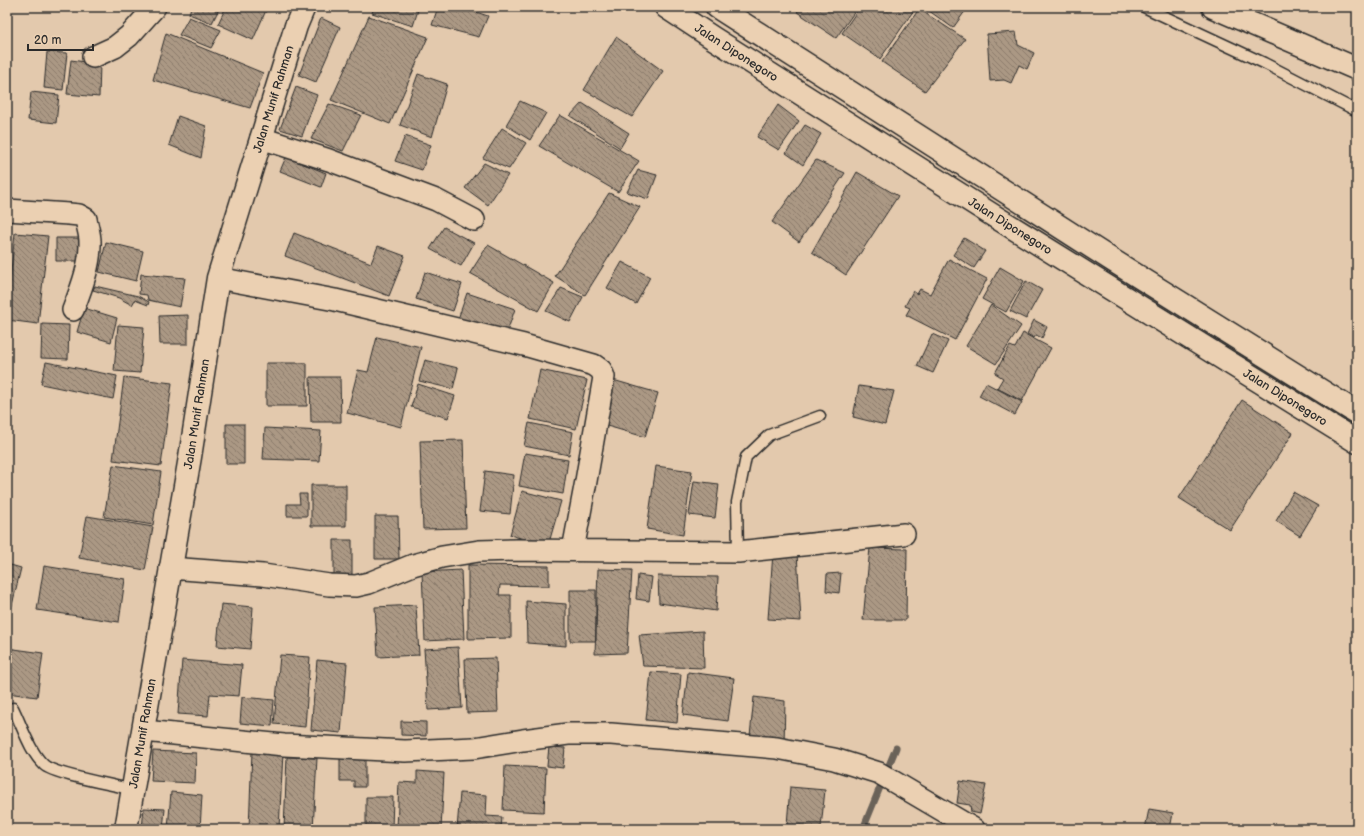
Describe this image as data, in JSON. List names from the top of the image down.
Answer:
{
  "streets": {
    "main road": ["Jalan Diponegoro", "Jalan Munif Rahman"]
  },
  "scale_bar": "20 m"
}
